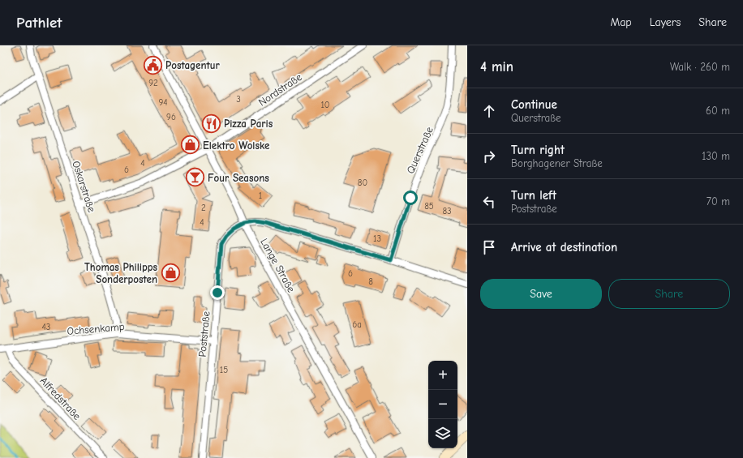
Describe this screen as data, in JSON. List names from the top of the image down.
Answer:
{
  "streets": {
    "street": [
      "Nordstraße",
      "Querstraße",
      "Oskarstraße",
      "Lange Straße",
      "Ochsenkamp",
      "Poststraße",
      "Alfredstraße"
    ]
  },
  "crossings": [
    ["Nordstraße", "Oskarstraße"],
    ["Nordstraße", "Lange Straße"],
    ["Oskarstraße", "Ochsenkamp"],
    ["Lange Straße", "Poststraße"],
    ["Ochsenkamp", "Poststraße"],
    ["Ochsenkamp", "Alfredstraße"]
  ],
  "places": {
    "public building": ["Postagentur"],
    "restaurant": ["Pizza Paris"],
    "shop": ["Elektro Wolske", "Thomas Philipps Sonderposten"],
    "bar": ["Four Seasons"]
  },
  "house_numbers": [
    "92",
    "3",
    "94",
    "10",
    "96",
    "4",
    "6",
    "80",
    "1",
    "85",
    "2",
    "83",
    "4",
    "13",
    "6",
    "8",
    "6a",
    "43",
    "15"
  ],
  "page": {
    "header": "Pathlet",
    "nav": ["Map", "Layers", "Share"],
    "heading": ["4 min", "Walk · 260 m"],
    "list": [
      ["Continue", "Querstraße", "60 m"],
      ["Turn right", "Borghagener Straße", "130 m"],
      ["Turn left", "Poststraße", "70 m"],
      "Arrive at destination"
    ],
    "buttons": ["Save", "Share"],
    "map_buttons": ["+", "−"]
  }
}
